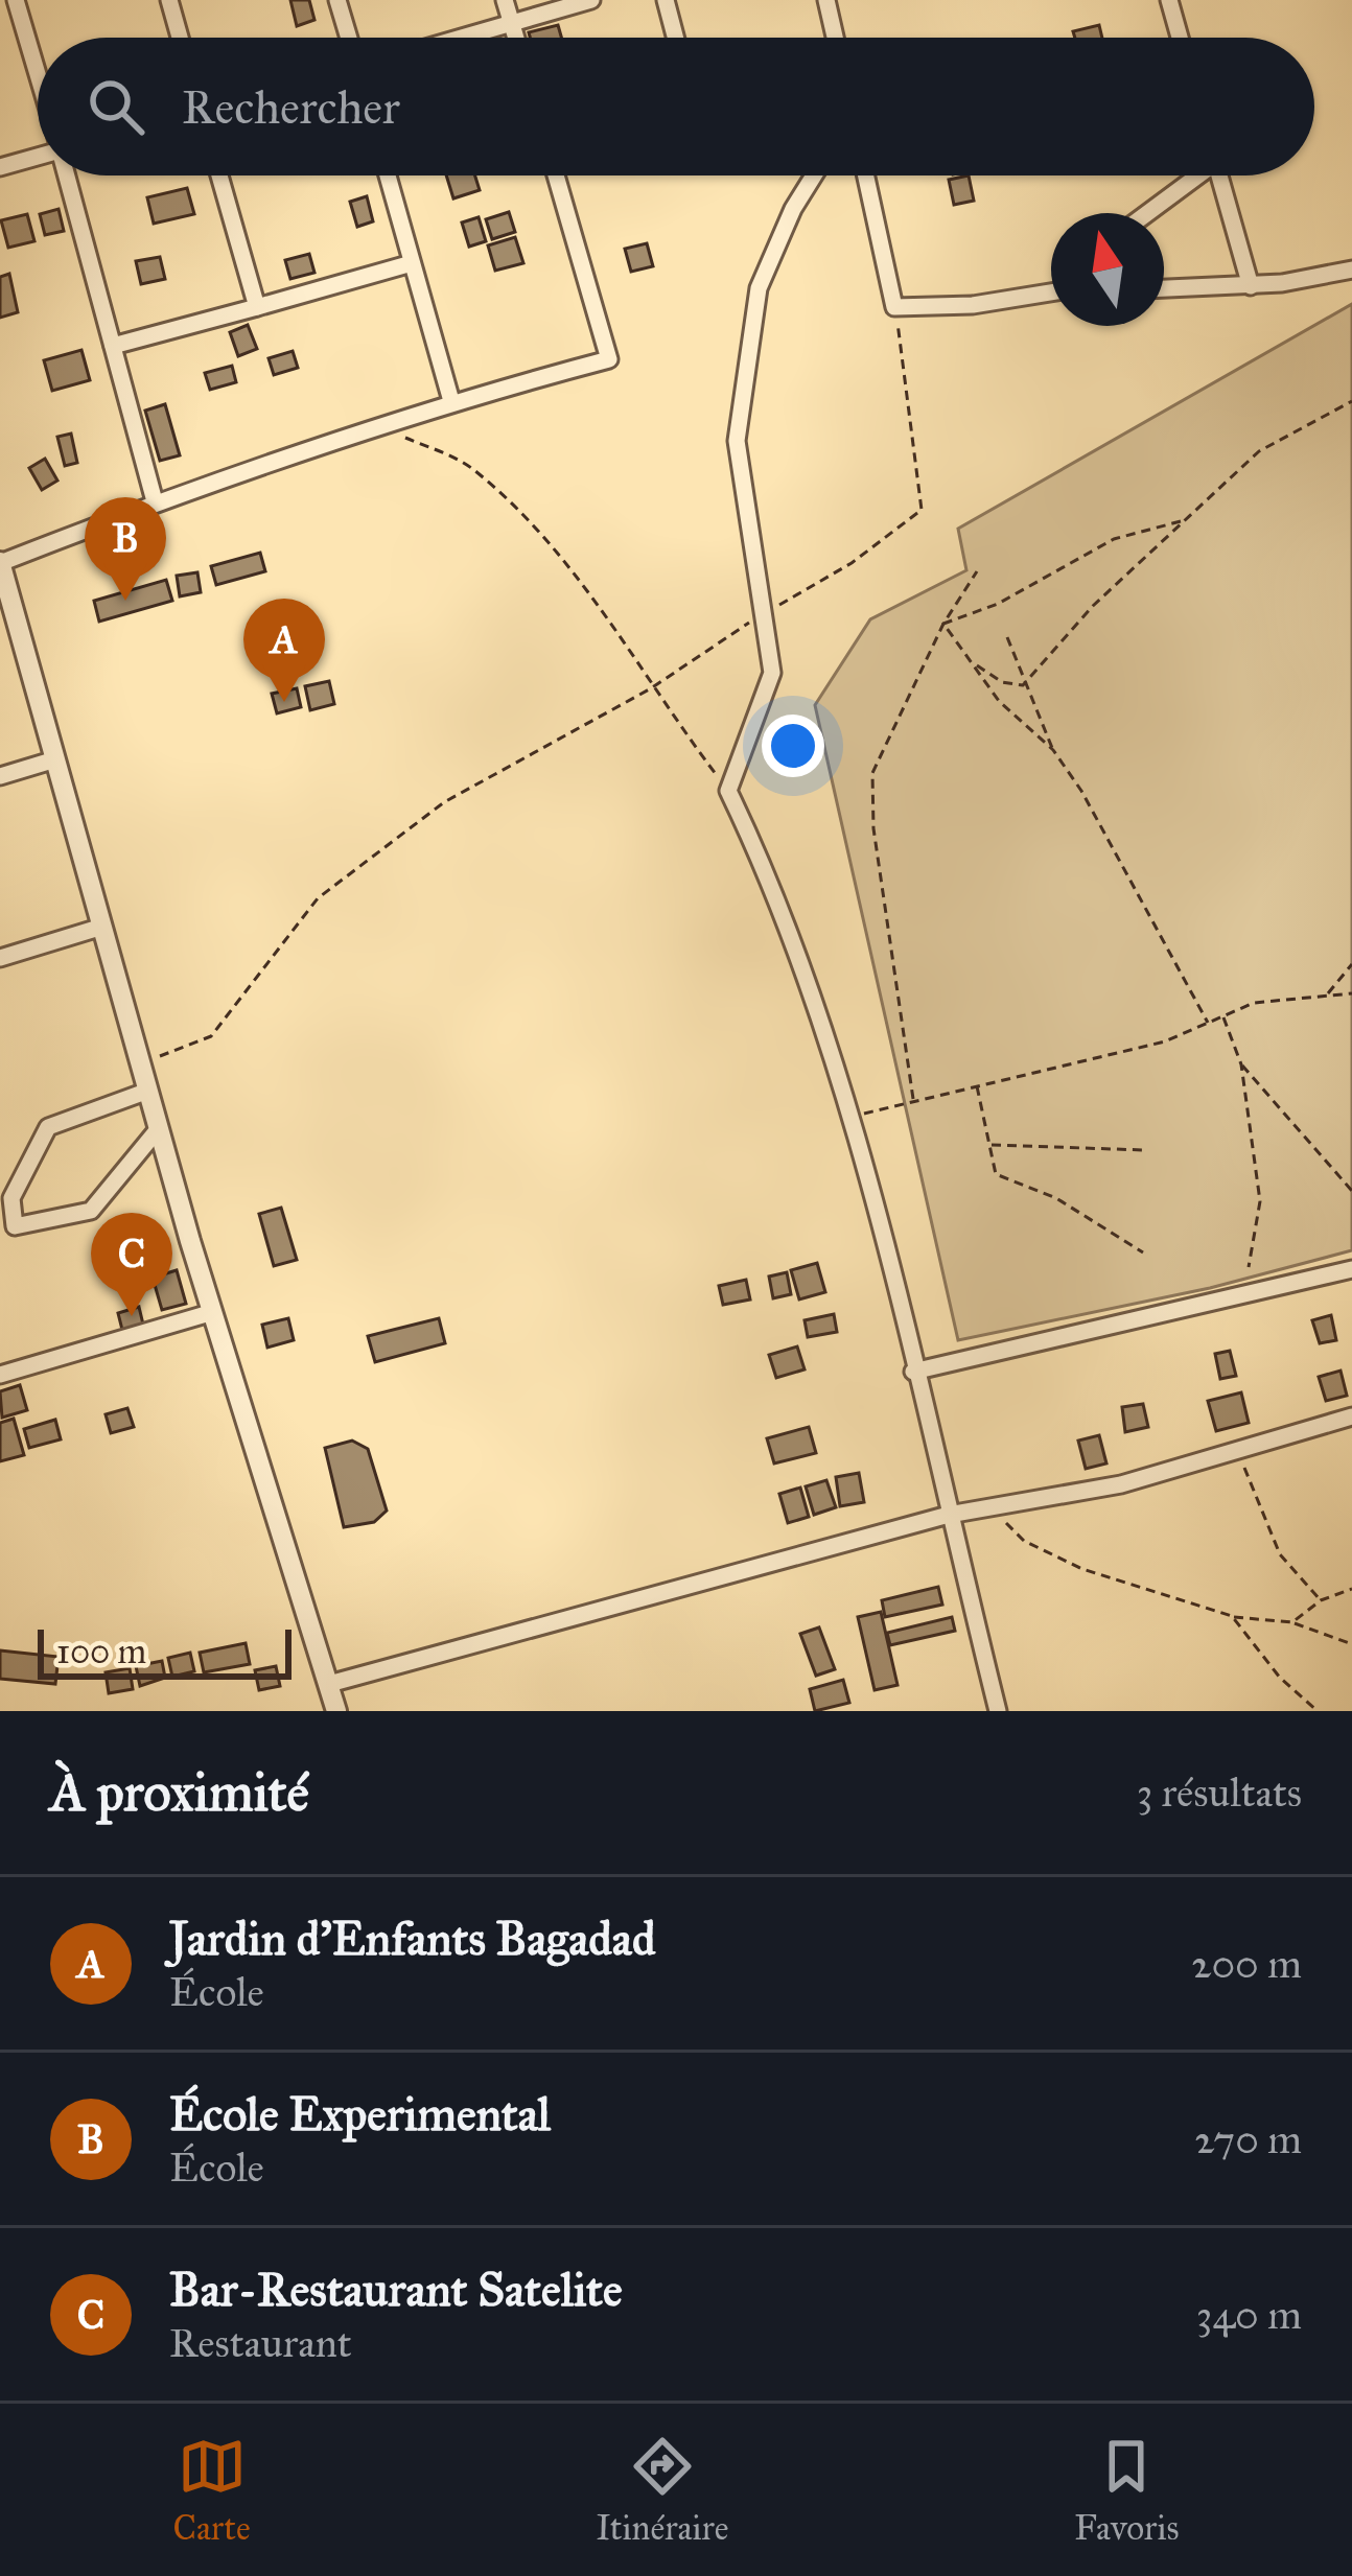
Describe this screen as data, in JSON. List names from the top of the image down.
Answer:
{
  "scale_bar": "100 m",
  "north": "top",
  "page": {
    "search": "Rechercher",
    "pins": ["B", "A", "C"],
    "scale": "100 m",
    "heading": ["À proximité", "3 résultats"],
    "list": [
      {
        "mark": "A",
        "name": "Jardin d’Enfants Bagadad",
        "note": "École",
        "value": "200 m"
      },
      {
        "mark": "B",
        "name": "École Experimental",
        "note": "École",
        "value": "270 m"
      },
      {
        "mark": "C",
        "name": "Bar-Restaurant Satelite",
        "note": "Restaurant",
        "value": "340 m"
      }
    ],
    "nav": ["Carte", "Itinéraire", "Favoris"]
  }
}
